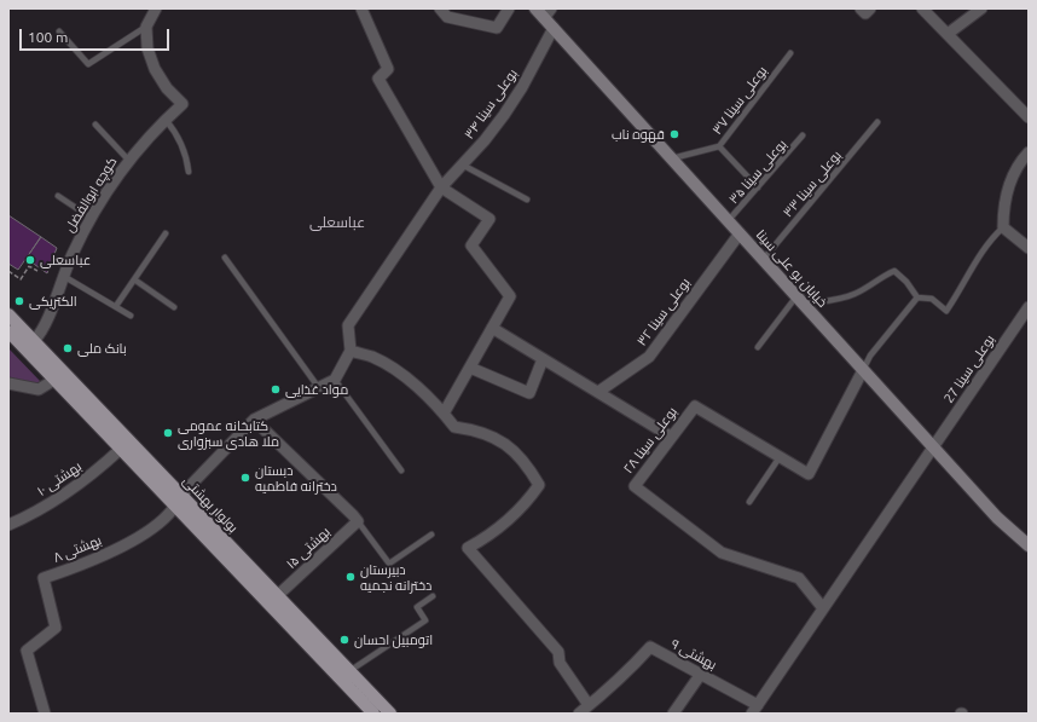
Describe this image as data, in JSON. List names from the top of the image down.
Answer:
{
  "streets": {
    "main road": ["خیابان بو علی سینا", "بولوار بهشتی"],
    "street": [
      "بوعلی سینا ۳۴",
      "کوچه ابوالفضل",
      "بوعلی سینا ۳۲",
      "بوعلی سینا 27",
      "بوعلی سینا ۲۸",
      "بهشتی ۱۰",
      "بهشتی ۱۵",
      "بهشتی ۸",
      "بهشتی ۹"
    ],
    "lane": ["بوعلی سینا ۳۷", "بوعلی سینا ۳۵", "بوعلی سینا ۳۳"]
  },
  "crossings": [
    ["بوعلی سینا ۳۷", "خیابان بو علی سینا"],
    ["بوعلی سینا ۳۴", "خیابان بو علی سینا"],
    ["بوعلی سینا ۳۵", "خیابان بو علی سینا"],
    ["بوعلی سینا ۳۳", "خیابان بو علی سینا"],
    ["کوچه ابوالفضل", "بولوار بهشتی"],
    ["خیابان بو علی سینا", "بوعلی سینا ۳۲"],
    ["خیابان بو علی سینا", "بوعلی سینا 27"],
    ["خیابان بو علی سینا", "بوعلی سینا ۲۸"],
    ["بوعلی سینا 27", "بوعلی سینا ۲۸"],
    ["بوعلی سینا 27", "بهشتی ۹"],
    ["بهشتی ۱۰", "بولوار بهشتی"],
    ["بولوار بهشتی", "بهشتی ۱۵"],
    ["بولوار بهشتی", "بهشتی ۸"]
  ],
  "districts": ["عباسعلی"],
  "places": [
    "قهوه ناب",
    "عباسعلی",
    "الکتریکی",
    "بانک ملی",
    "مواد غذایی",
    "کتابخانه عمومی ملا هادی سبزواری",
    "دبستان دخترانه فاطمیه",
    "دبیرستان دخترانه نجمیه",
    "اتومبیل احسان"
  ],
  "scale_bar": "100 m"
}
